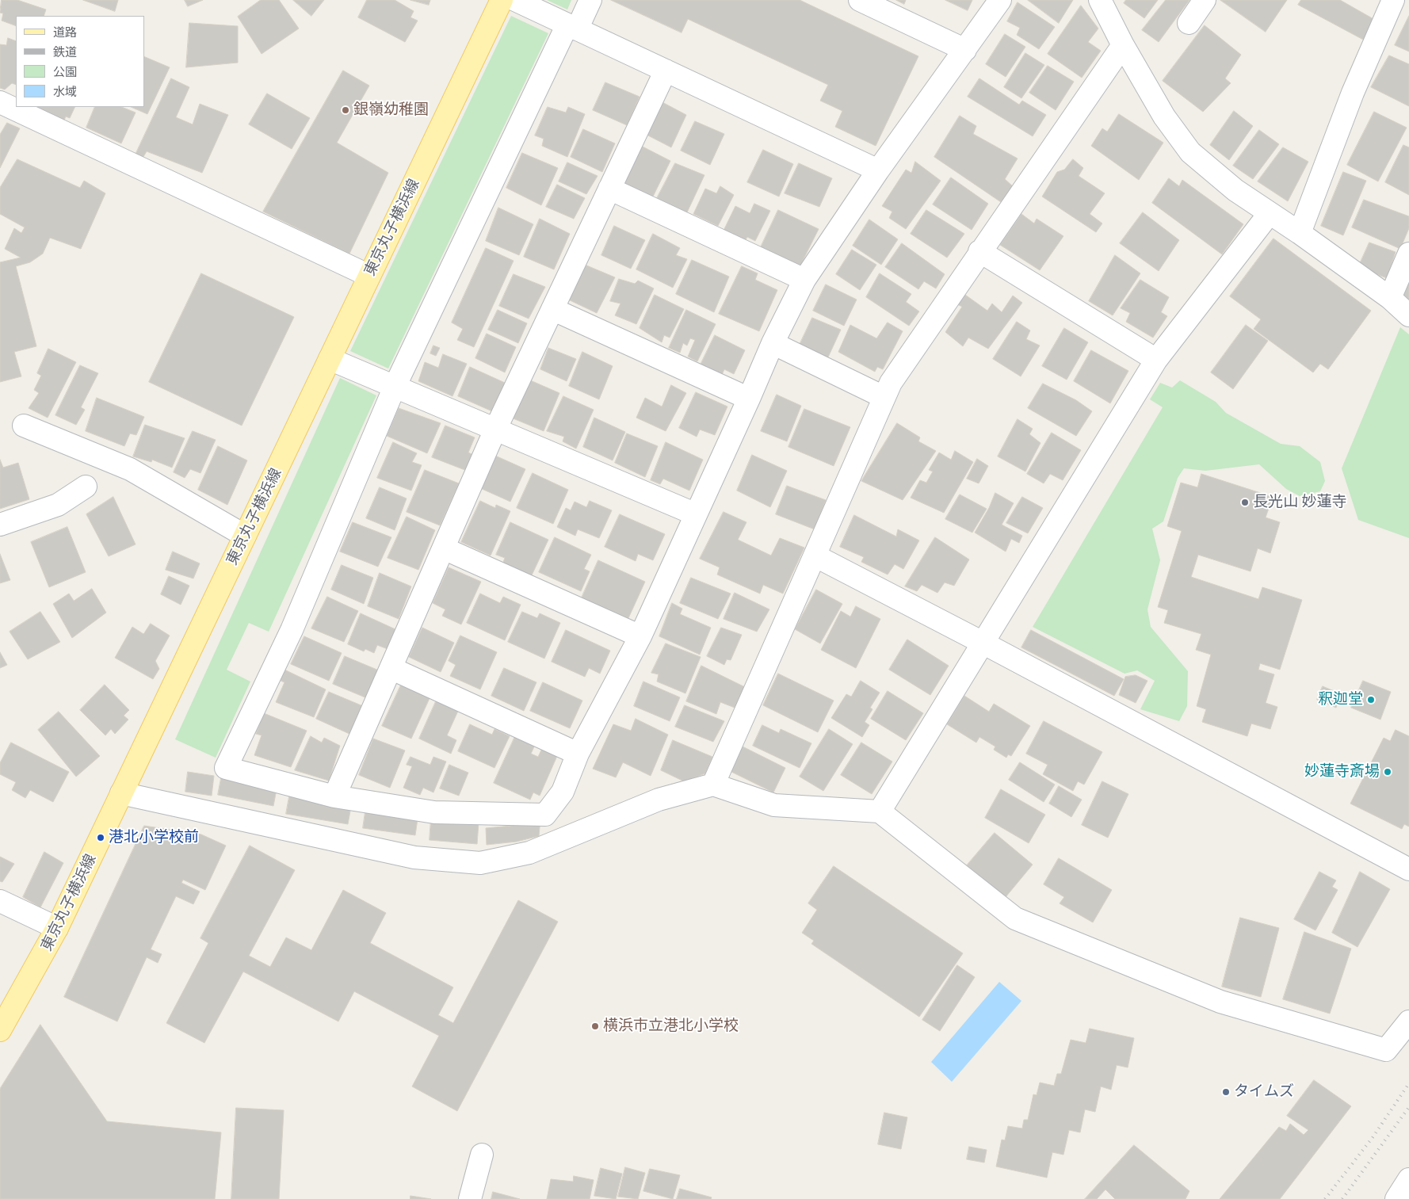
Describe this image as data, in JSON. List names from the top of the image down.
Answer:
{
  "streets": {
    "main road": ["東京丸子横浜線"]
  },
  "places": [
    "銀嶺幼稚園",
    "長光山 妙蓮寺",
    "釈迦堂",
    "妙蓮寺斎場",
    "港北小学校前",
    "横浜市立港北小学校",
    "タイムズ"
  ],
  "legend": [
    "道路",
    "鉄道",
    "公園",
    "水域"
  ]
}
